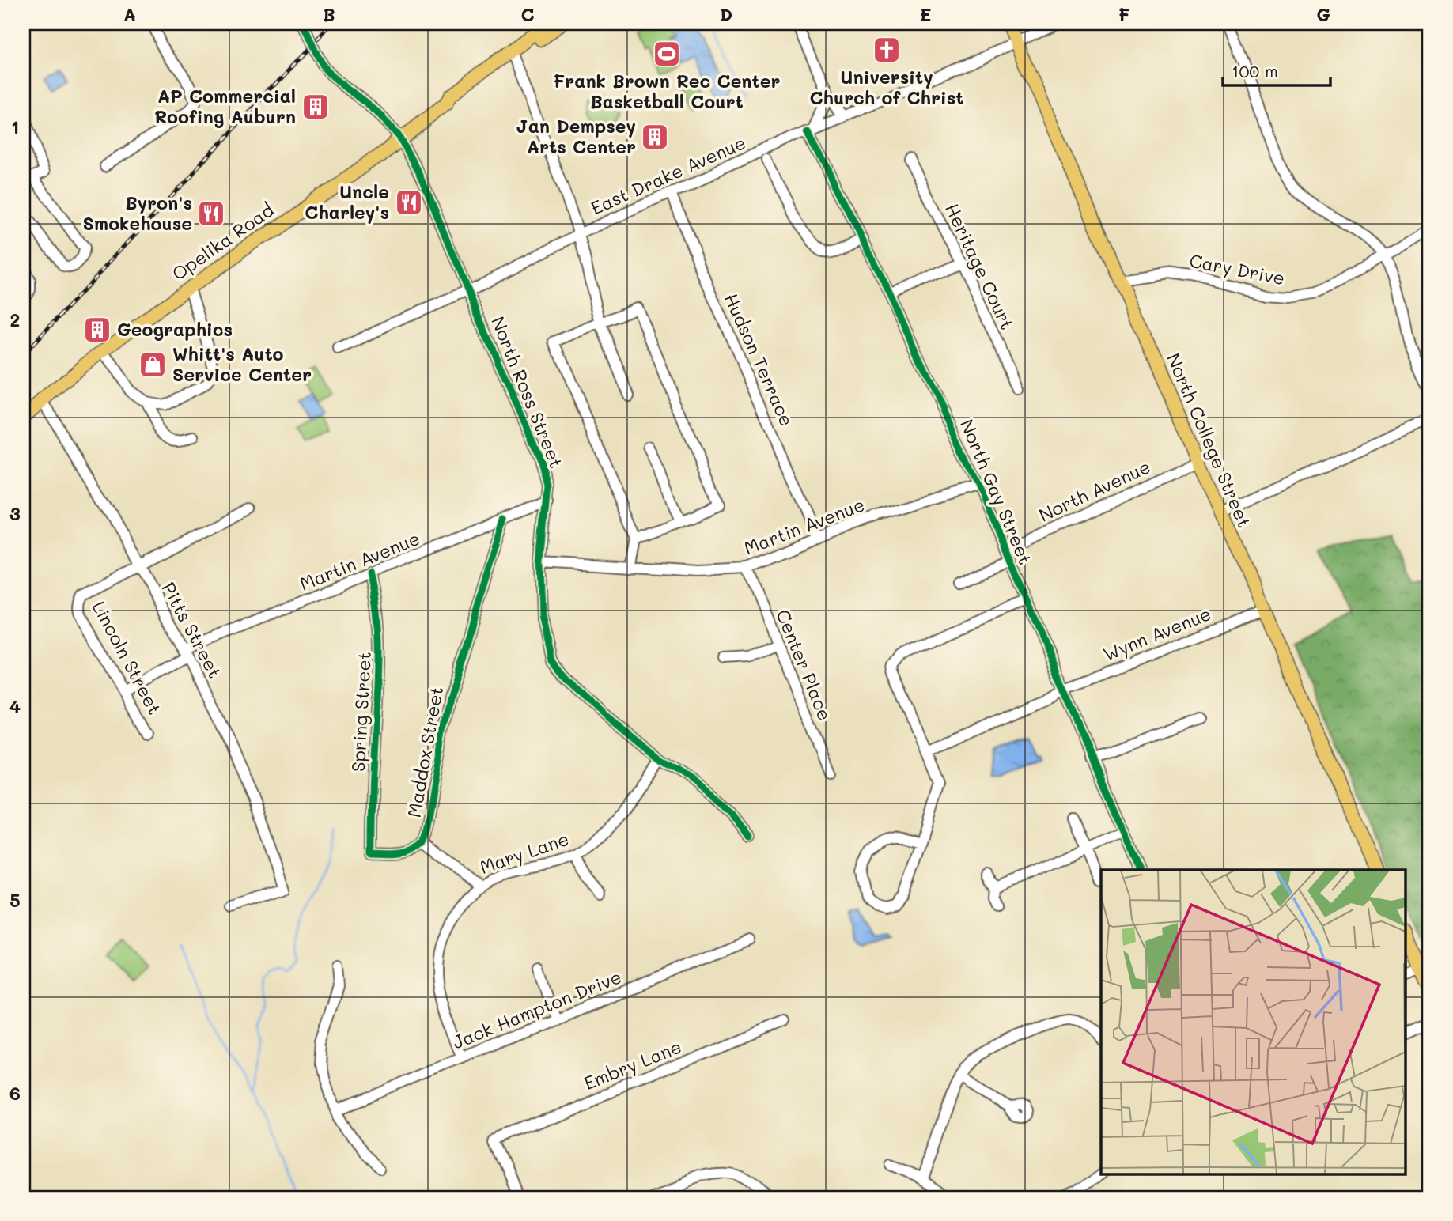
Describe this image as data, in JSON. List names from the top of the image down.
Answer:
{
  "streets": {
    "main road": ["Opelika Road", "North College Street"],
    "street": [
      "East Drake Avenue",
      "Heritage Court",
      "Cary Drive",
      "Hudson Terrace",
      "North Ross Street",
      "North Avenue",
      "North Gay Street",
      "Martin Avenue",
      "Pitts Street",
      "Wynn Avenue",
      "Lincoln Street",
      "Center Place",
      "Spring Street",
      "Maddox Street",
      "Mary Lane",
      "Jack Hampton Drive",
      "Embry Lane"
    ]
  },
  "crossings": [
    ["East Drake Avenue", "Hudson Terrace"],
    ["East Drake Avenue", "North Ross Street"],
    ["East Drake Avenue", "North College Street"],
    ["East Drake Avenue", "North Gay Street"],
    ["Opelika Road", "North Ross Street"],
    ["Opelika Road", "Pitts Street"],
    ["Cary Drive", "North College Street"],
    ["Hudson Terrace", "Martin Avenue"],
    ["North Ross Street", "Martin Avenue"],
    ["North Ross Street", "Mary Lane"],
    ["North College Street", "North Avenue"],
    ["North College Street", "Wynn Avenue"],
    ["North Avenue", "North Gay Street"],
    ["North Gay Street", "Martin Avenue"],
    ["North Gay Street", "Wynn Avenue"],
    ["Martin Avenue", "Pitts Street"],
    ["Martin Avenue", "Lincoln Street"],
    ["Martin Avenue", "Center Place"],
    ["Martin Avenue", "Spring Street"],
    ["Martin Avenue", "Maddox Street"],
    ["Pitts Street", "Lincoln Street"],
    ["Spring Street", "Maddox Street"],
    ["Mary Lane", "Jack Hampton Drive"]
  ],
  "places": {
    "church": ["University Church of Christ"],
    "sports": ["Frank Brown Rec Center Basketball Court"],
    "building": ["AP Commercial Roofing Auburn", "Jan Dempsey Arts Center", "Geographics"],
    "restaurant": ["Uncle Charley's", "Byron's Smokehouse"],
    "shop": ["Whitt's Auto Service Center"]
  },
  "scale_bar": "100 m",
  "grid": {
    "columns": [
      "A",
      "B",
      "C",
      "D",
      "E",
      "F",
      "G"
    ],
    "rows": [
      "1",
      "2",
      "3",
      "4",
      "5",
      "6"
    ]
  }
}
